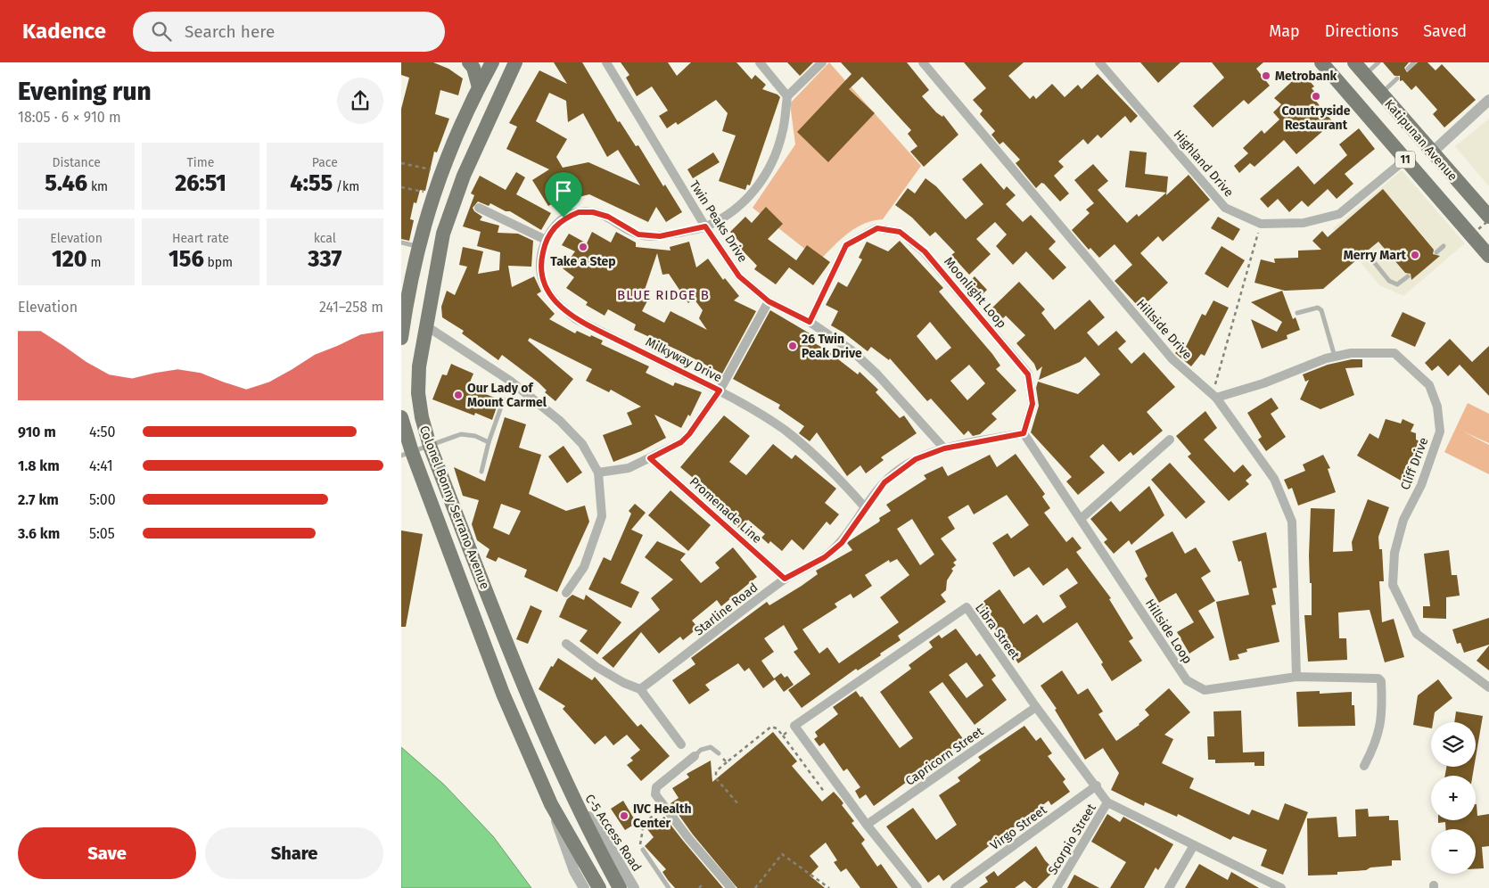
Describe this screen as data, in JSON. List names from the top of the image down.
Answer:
{
  "streets": {
    "main road": ["Katipunan Avenue", "11", "Colonel Bonny Serrano Avenue"],
    "street": [
      "Highland Drive",
      "Twin Peaks Drive",
      "Moonlight Loop",
      "Hillside Drive",
      "Milkyway Drive",
      "Cliff Drive",
      "Promenade Line",
      "Starline Road",
      "Libra Street",
      "Hillside Loop",
      "Capricorn Street",
      "Virgo Street",
      "C-5 Access Road",
      "Scorpio Street"
    ]
  },
  "crossings": [
    ["Katipunan Avenue", "Highland Drive"],
    ["Twin Peaks Drive", "Moonlight Loop"],
    ["Twin Peaks Drive", "Milkyway Drive"],
    ["Twin Peaks Drive", "Starline Road"],
    ["Moonlight Loop", "Starline Road"],
    ["Moonlight Loop", "Hillside Loop"],
    ["Hillside Drive", "Cliff Drive"],
    ["Hillside Drive", "Hillside Loop"],
    ["Milkyway Drive", "Starline Road"],
    ["Colonel Bonny Serrano Avenue", "C-5 Access Road"],
    ["Promenade Line", "Starline Road"],
    ["Starline Road", "Hillside Loop"],
    ["Libra Street", "Capricorn Street"],
    ["Libra Street", "Virgo Street"],
    ["Libra Street", "Scorpio Street"]
  ],
  "districts": ["BLUE RIDGE B"],
  "places": [
    "Metrobank",
    "Countryside Restaurant",
    "Take a Step",
    "Merry Mart",
    "26 Twin Peak Drive",
    "Our Lady of Mount Carmel",
    "IVC Health Center"
  ],
  "page": {
    "header": "Kadence",
    "search": "Search here",
    "nav": ["Map", "Directions", "Saved"],
    "heading": ["Evening run", "18:05 · 6 × 910 m"],
    "stats": [
      ["Distance", "5.46 km"],
      ["Time", "26:51"],
      ["Pace", "4:55 /km"],
      ["Elevation", "120 m"],
      ["Heart rate", "156 bpm"],
      ["kcal", "337"]
    ],
    "chart": ["Elevation", "241–258 m"],
    "list": [
      {
        "name": "910 m",
        "note": "4:50"
      },
      {
        "name": "1.8 km",
        "note": "4:41"
      },
      {
        "name": "2.7 km",
        "note": "5:00"
      },
      {
        "name": "3.6 km",
        "note": "5:05"
      }
    ],
    "map_buttons": ["+", "−"],
    "buttons": ["Save", "Share"]
  }
}
